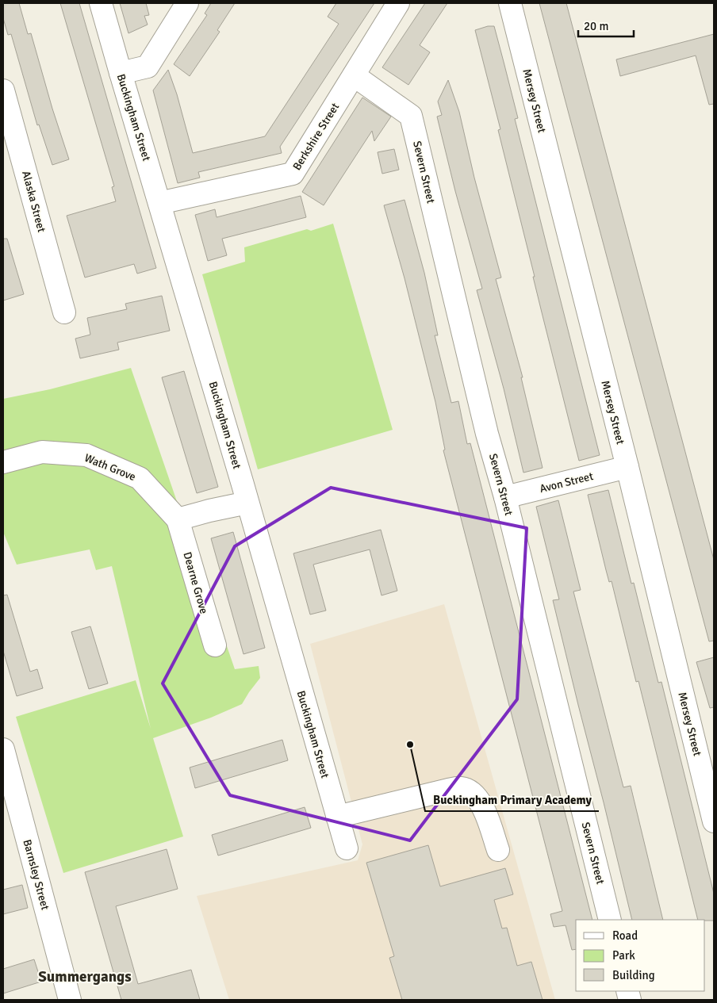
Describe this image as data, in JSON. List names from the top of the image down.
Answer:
{
  "streets": {
    "street": [
      "Mersey Street",
      "Buckingham Street",
      "Berkshire Street",
      "Severn Street",
      "Alaska Street",
      "Wath Grove",
      "Avon Street",
      "Dearne Grove",
      "Barnsley Street"
    ]
  },
  "crossings": [
    ["Mersey Street", "Avon Street"],
    ["Buckingham Street", "Berkshire Street"],
    ["Berkshire Street", "Severn Street"],
    ["Severn Street", "Avon Street"],
    ["Wath Grove", "Dearne Grove"]
  ],
  "districts": ["Summergangs"],
  "places": ["Buckingham Primary Academy"],
  "legend": ["Road", "Park", "Building"],
  "scale_bar": "20 m"
}
